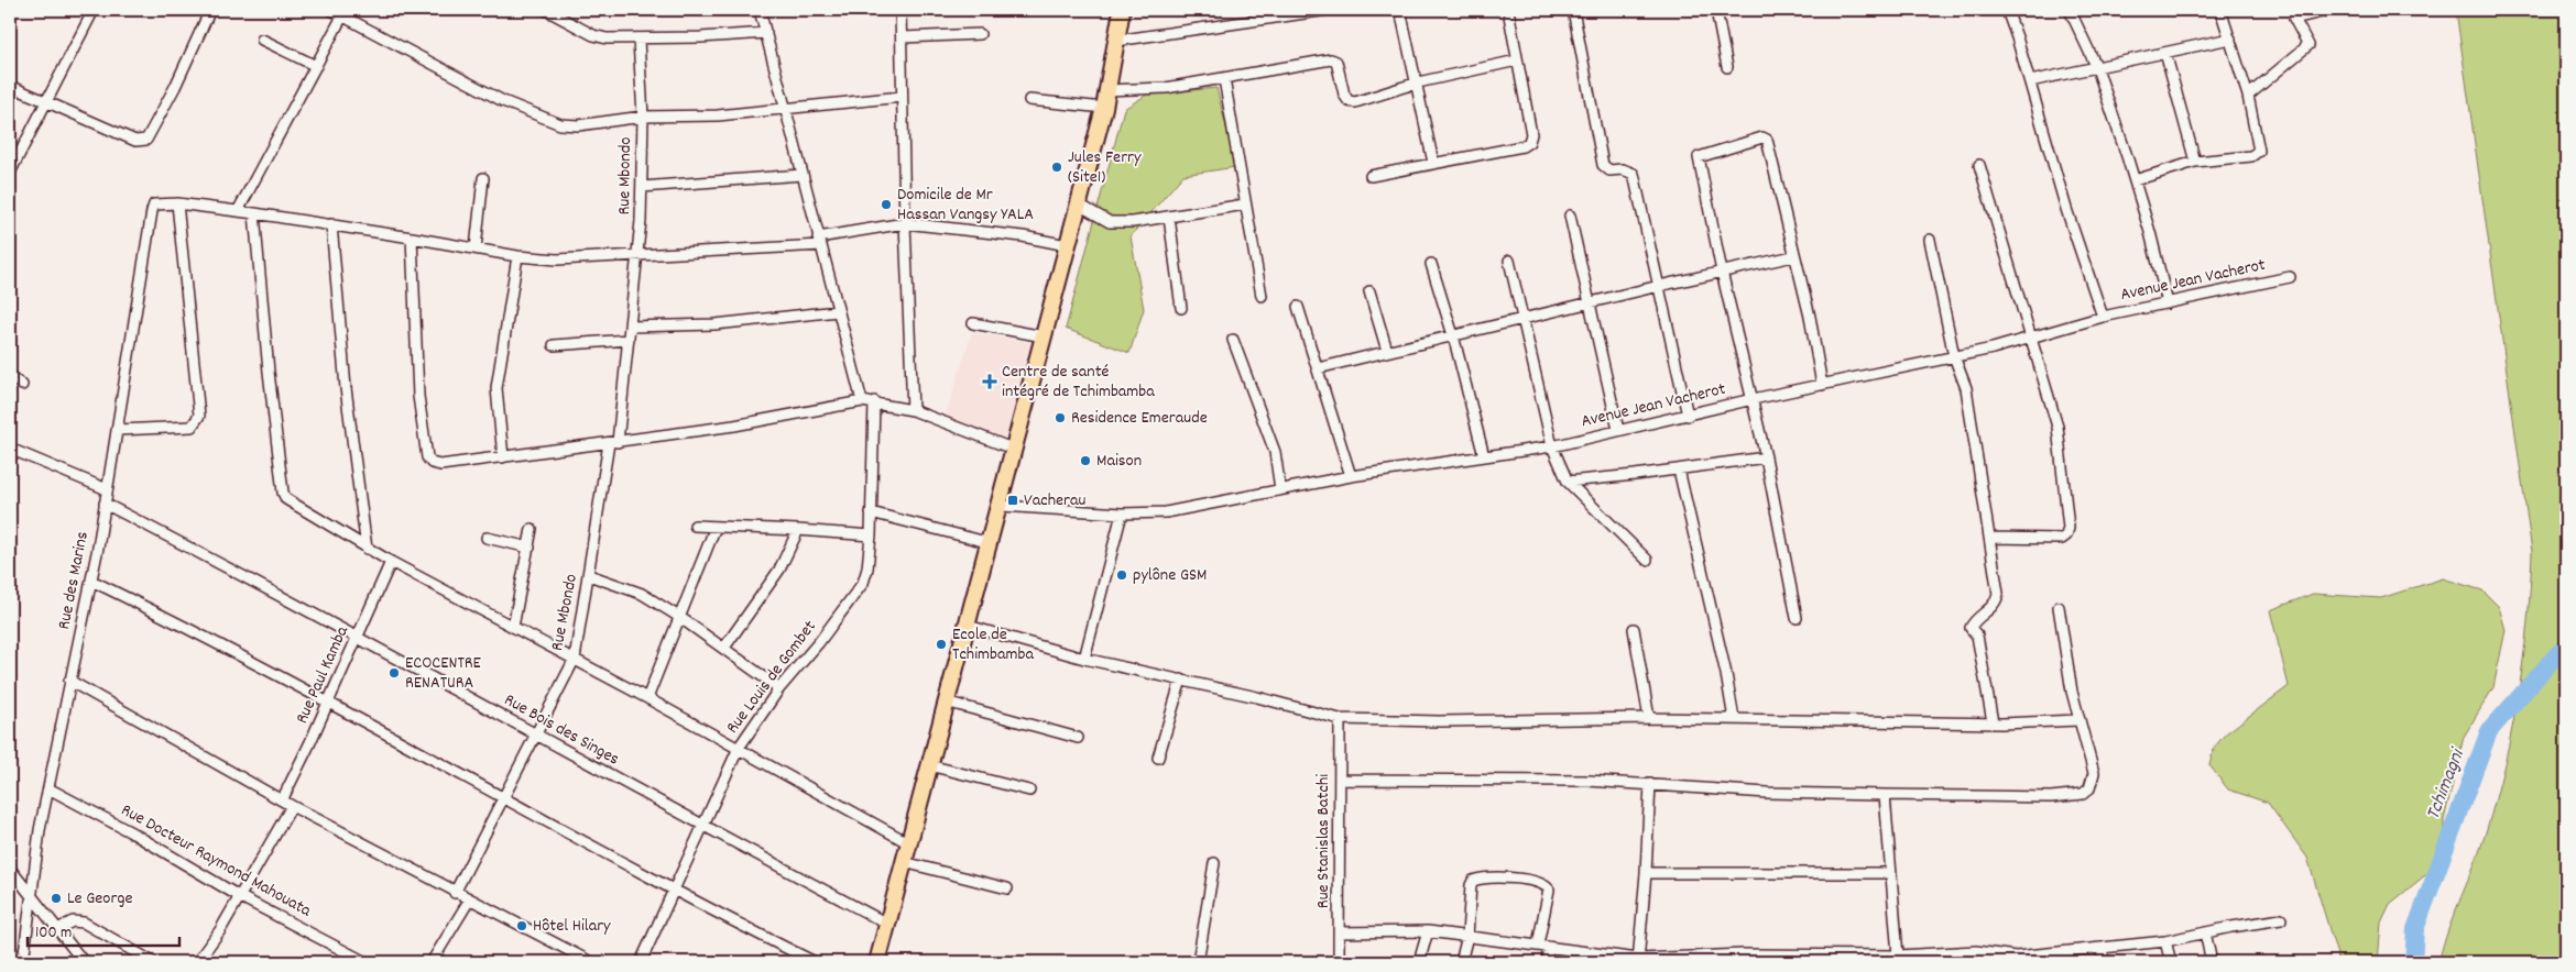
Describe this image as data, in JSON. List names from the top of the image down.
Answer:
{
  "streets": {
    "street": [
      "Rue Mbondo",
      "Avenue Jean Vacherot",
      "Rue des Marins",
      "Rue Paul Kamba",
      "Rue Louis de Gombet",
      "Rue Bois des Singes",
      "Rue Stanislas Batchi",
      "Rue Docteur Raymond Mahouata"
    ]
  },
  "crossings": [
    ["Rue Mbondo", "Rue Bois des Singes"],
    ["Rue des Marins", "Rue Bois des Singes"],
    ["Rue des Marins", "Rue Docteur Raymond Mahouata"],
    ["Rue Paul Kamba", "Rue Bois des Singes"],
    ["Rue Louis de Gombet", "Rue Bois des Singes"]
  ],
  "water": ["Tchimagni"],
  "places": {
    "other": [
      "Jules Ferry (Site1)",
      "Domicile de Mr Hassan Vangsy YALA",
      "Residence Emeraude",
      "Maison",
      "pylône GSM",
      "Ecole de Tchimbamba",
      "ECOCENTRE RENATURA",
      "Le George",
      "Hôtel Hilary"
    ],
    "health": ["Centre de santé intégré de Tchimbamba"],
    "transit": ["Vacherau"]
  },
  "scale_bar": "100 m"
}
